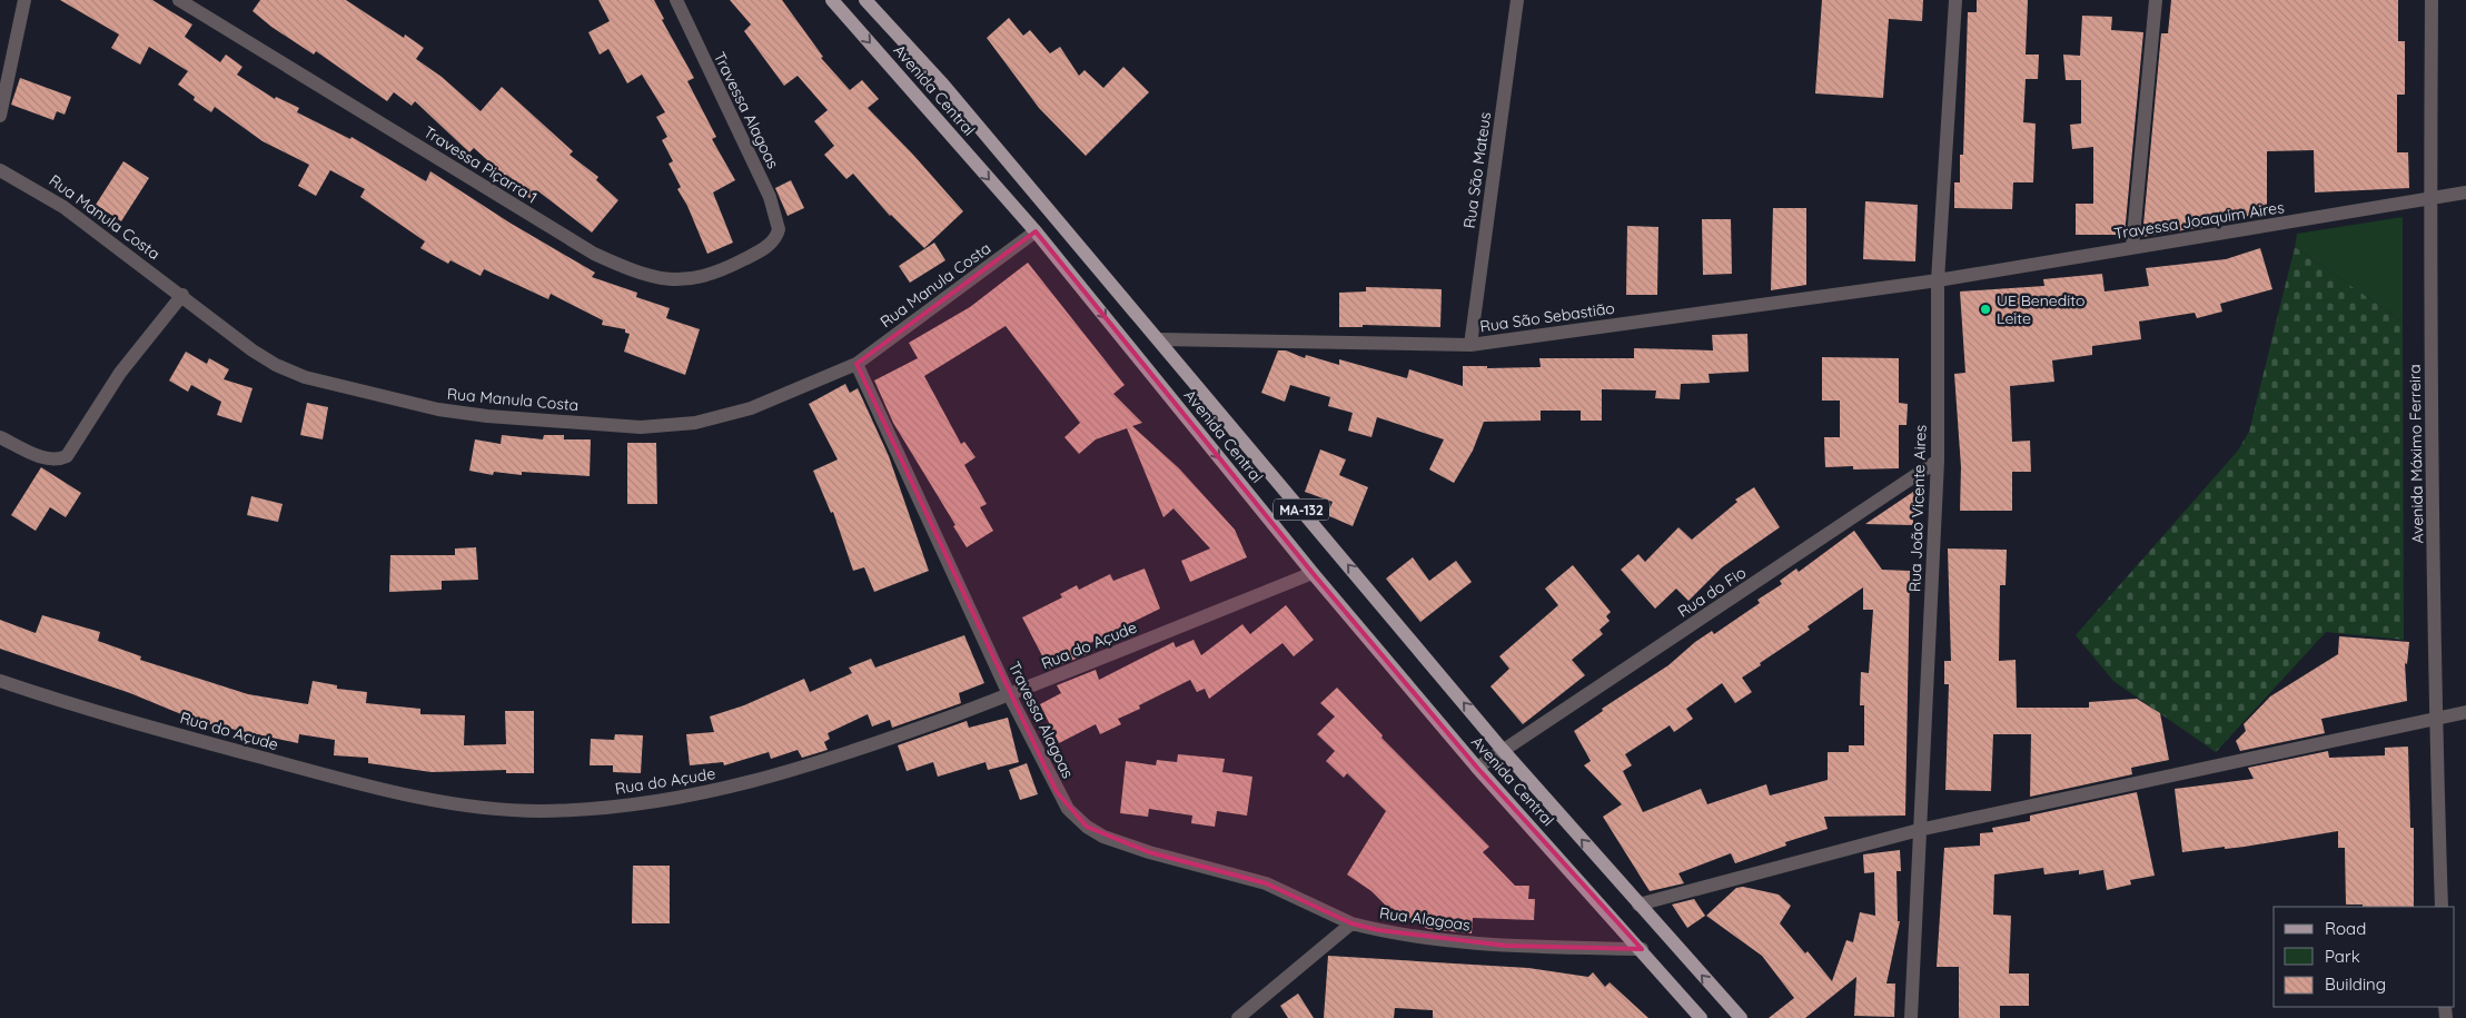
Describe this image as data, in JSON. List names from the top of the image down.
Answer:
{
  "streets": {
    "main road": ["Avenida Central", "MA-132"],
    "street": [
      "Travessa Alagoas",
      "Travessa Piçarra 1",
      "Rua São Mateus",
      "Rua Manula Costa",
      "Travessa Joaquim Aires",
      "Rua São Sebastião",
      "Avenida Máximo Ferreira",
      "Rua João Vicente Aires",
      "Rua do Fio",
      "Rua do Açude",
      "Rua Alagoas"
    ]
  },
  "crossings": [
    ["Avenida Central", "Rua Manula Costa"],
    ["Avenida Central", "Rua do Fio"],
    ["Avenida Central", "Rua do Açude"],
    ["Avenida Central", "Rua Alagoas"],
    ["Travessa Alagoas", "Travessa Piçarra 1"],
    ["Travessa Alagoas", "Rua Manula Costa"],
    ["Travessa Alagoas", "Rua do Açude"],
    ["Travessa Alagoas", "Rua Alagoas"],
    ["Rua São Mateus", "Rua São Sebastião"],
    ["Travessa Joaquim Aires", "Rua São Sebastião"],
    ["Travessa Joaquim Aires", "Avenida Máximo Ferreira"],
    ["Travessa Joaquim Aires", "Rua João Vicente Aires"],
    ["Rua São Sebastião", "Rua João Vicente Aires"],
    ["Rua São Sebastião", "MA-132"],
    ["Rua João Vicente Aires", "Rua do Fio"],
    ["MA-132", "Rua do Fio"]
  ],
  "places": ["UE Benedito Leite"],
  "legend": ["Road", "Park", "Building"]
}
